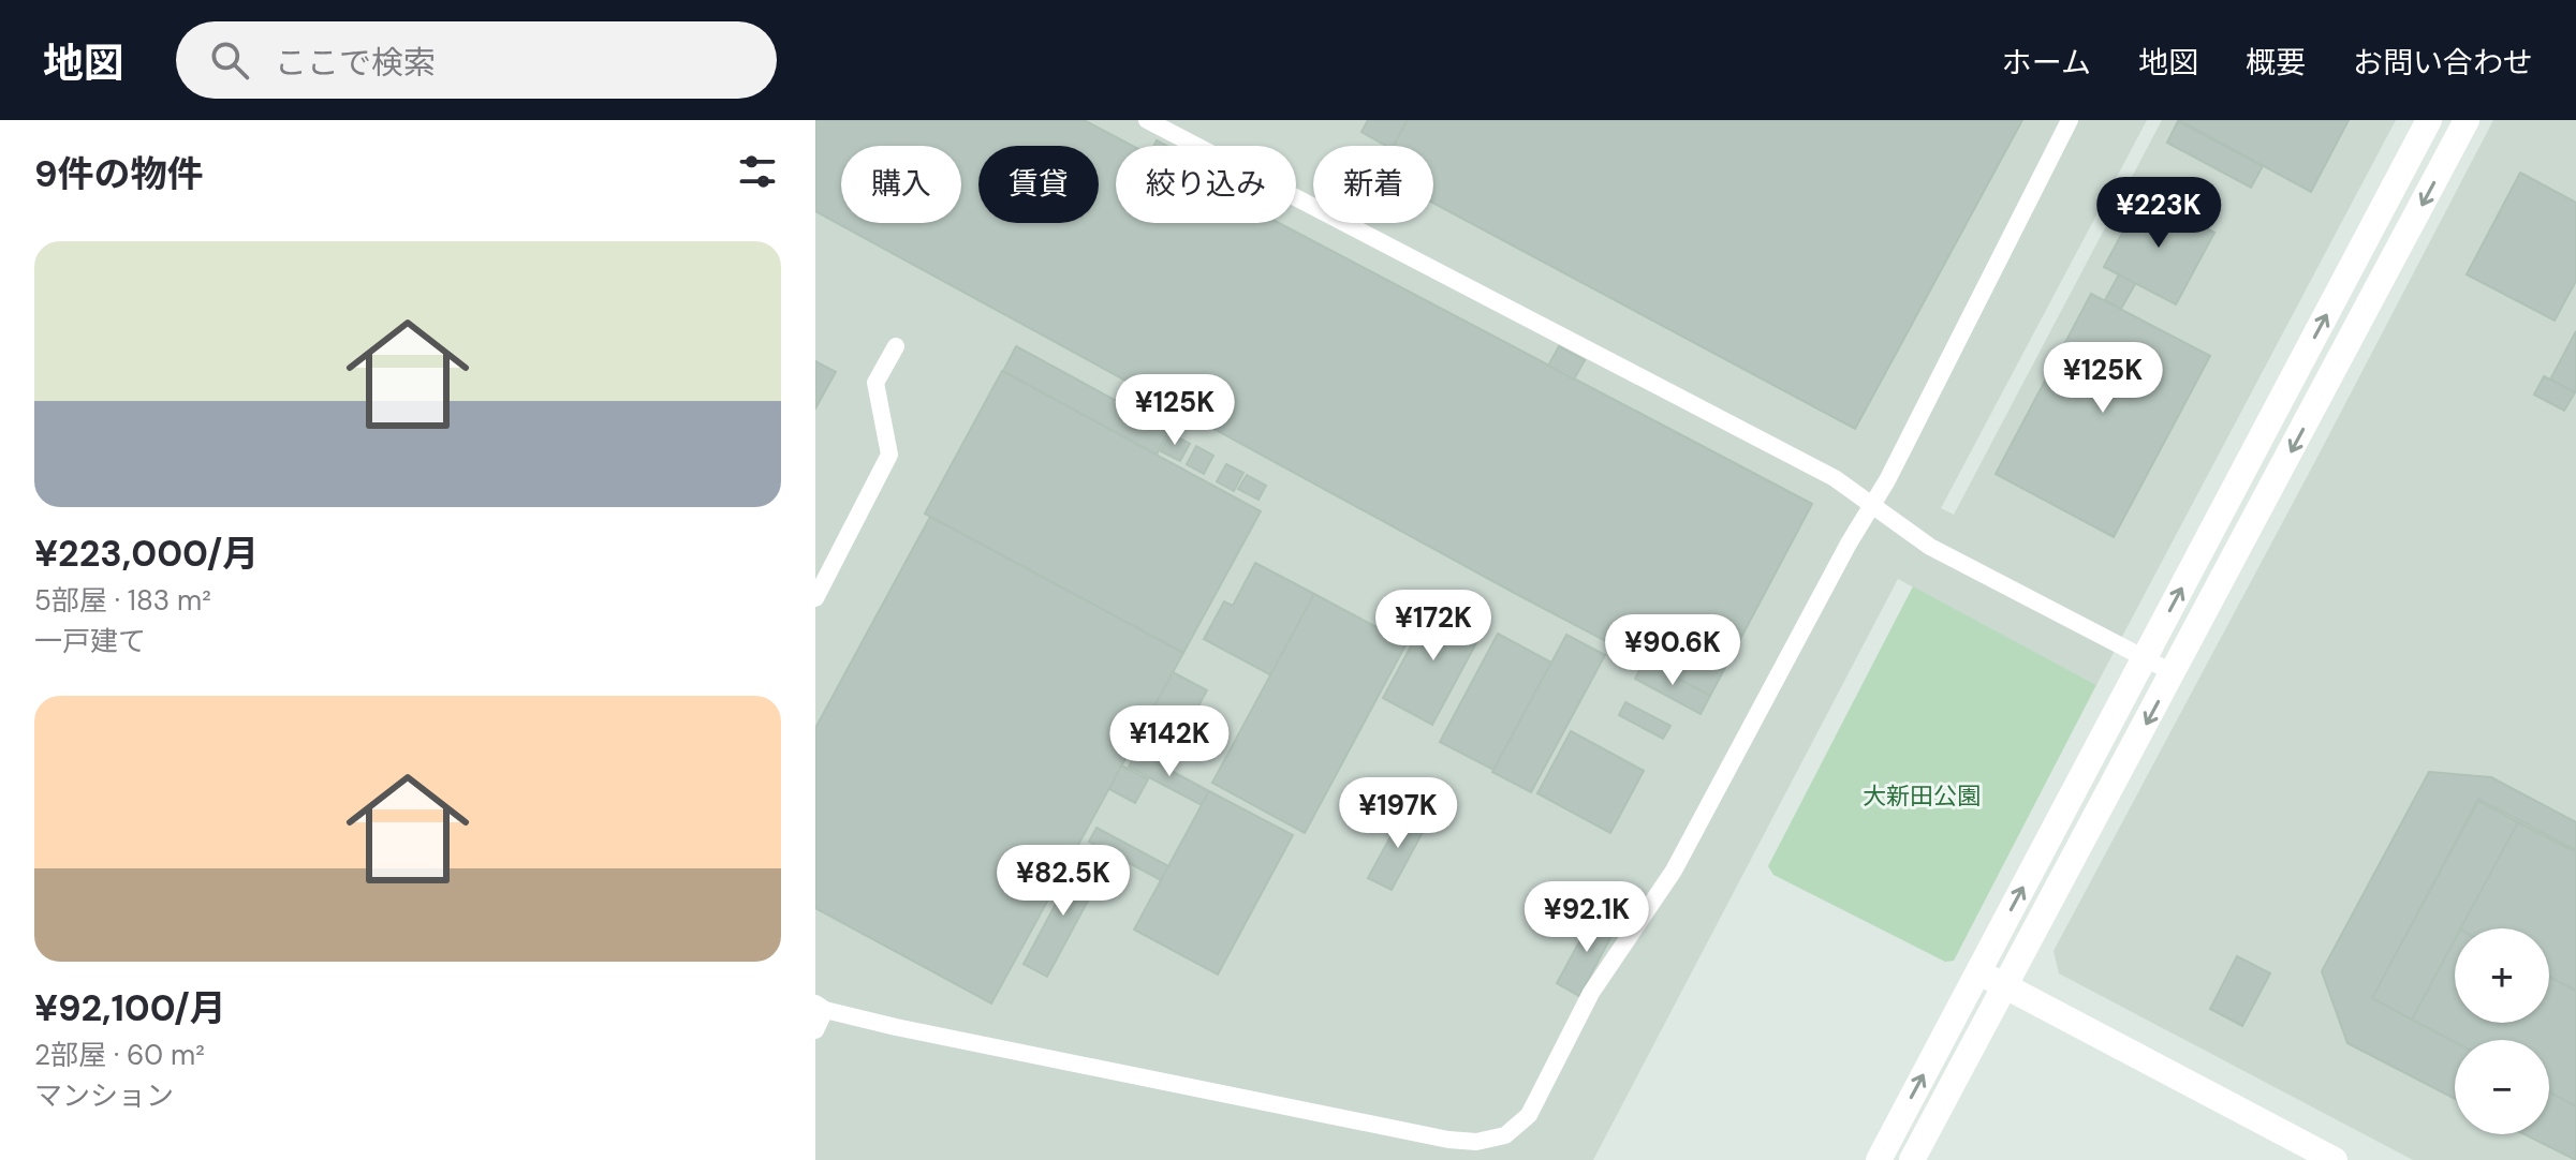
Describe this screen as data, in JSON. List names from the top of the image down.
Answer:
{
  "parks": ["大新田公園"],
  "page": {
    "header": "地図",
    "search": "ここで検索",
    "nav": [
      "ホーム",
      "地図",
      "概要",
      "お問い合わせ"
    ],
    "heading": "9件の物件",
    "chip": [
      "購入",
      "賃貸",
      "絞り込み",
      "新着"
    ],
    "price": [
      "¥223K",
      "¥125K",
      "¥125K",
      "¥172K",
      "¥90.6K",
      "¥142K",
      "¥197K",
      "¥82.5K",
      "¥92.1K"
    ],
    "list": [
      {
        "name": "¥223,000/月",
        "note": "5部屋 · 183 m² · 一戸建て"
      },
      {
        "name": "¥92,100/月",
        "note": "2部屋 · 60 m² · マンション"
      }
    ],
    "map_buttons": ["+", "−"]
  }
}
